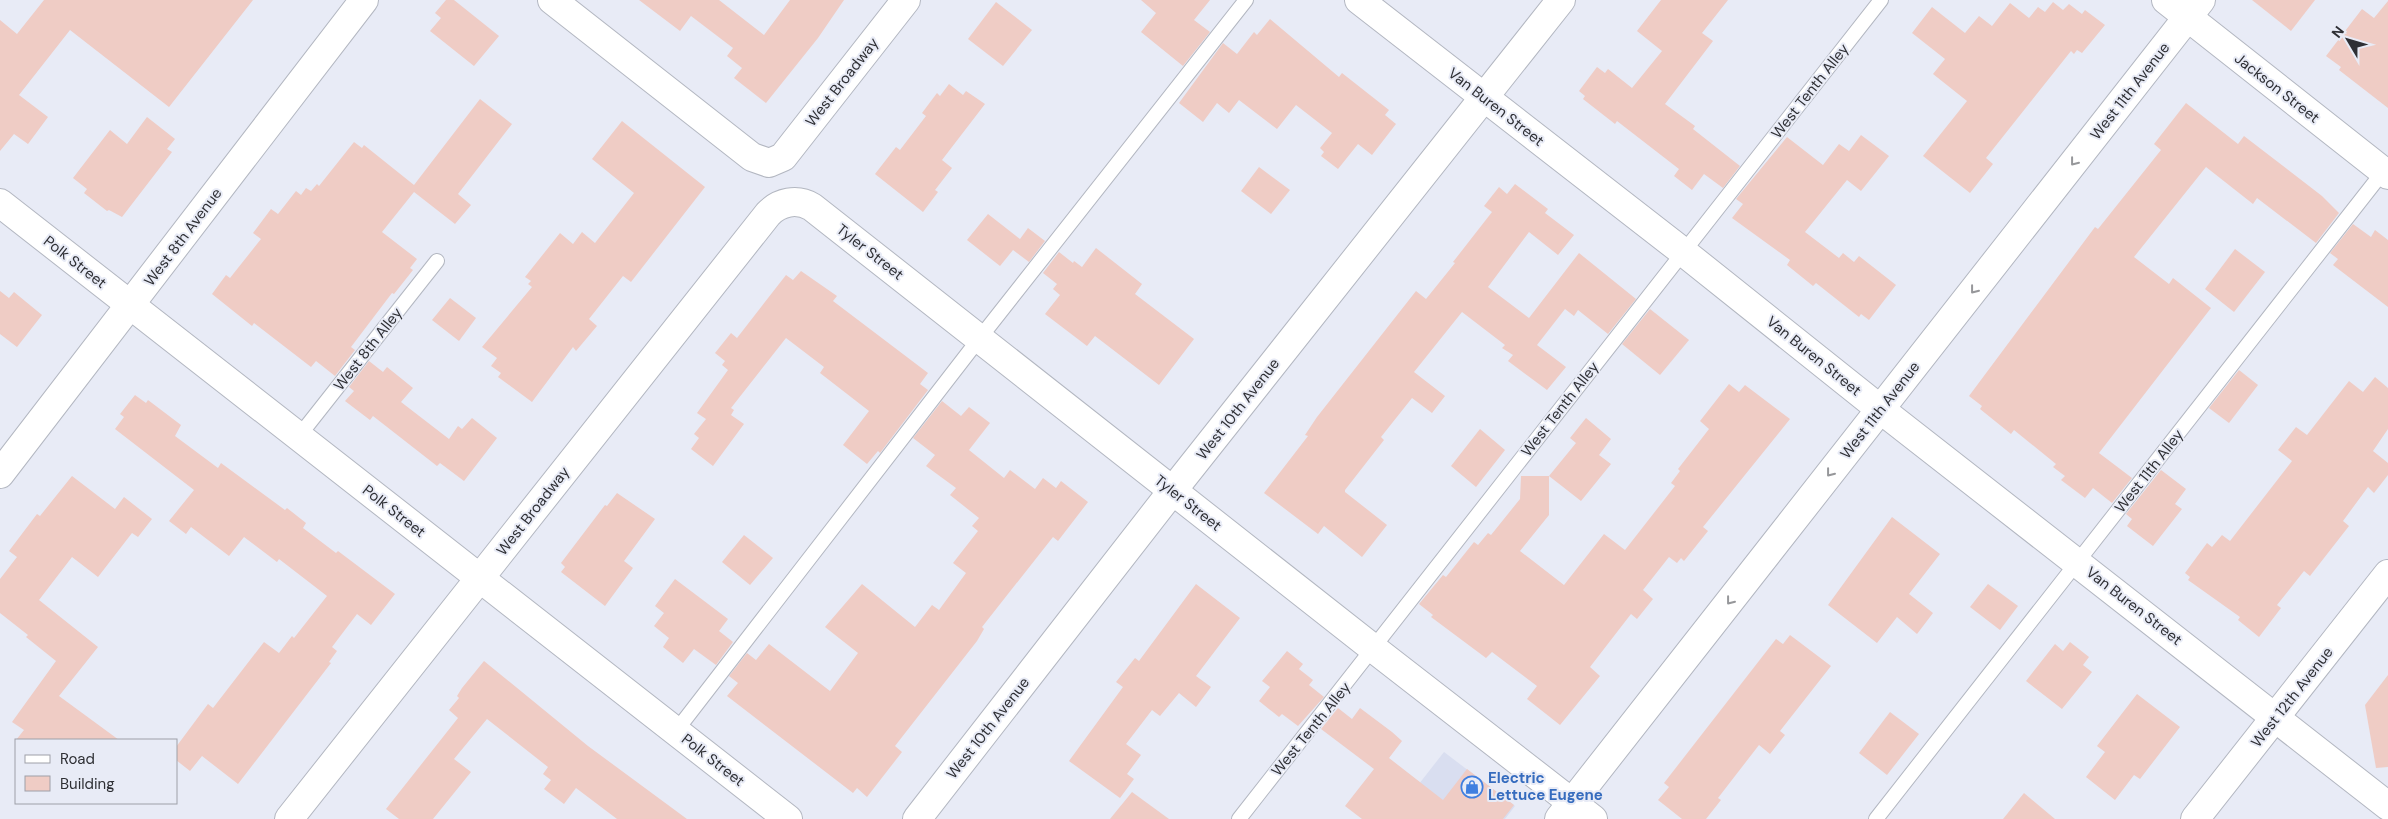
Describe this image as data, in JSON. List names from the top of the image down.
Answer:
{
  "streets": {
    "street": [
      "West Broadway",
      "Jackson Street",
      "West 11th Avenue",
      "Van Buren Street",
      "West 8th Avenue",
      "Tyler Street",
      "Polk Street",
      "West 10th Avenue",
      "West 12th Avenue"
    ],
    "lane": ["West Tenth Alley", "West 8th Alley", "West 11th Alley"]
  },
  "crossings": [
    ["West Broadway", "Tyler Street"],
    ["West Broadway", "Polk Street"],
    ["Jackson Street", "West 11th Avenue"],
    ["Jackson Street", "West 11th Alley"],
    ["West Tenth Alley", "Van Buren Street"],
    ["West Tenth Alley", "Tyler Street"],
    ["West 11th Avenue", "Van Buren Street"],
    ["West 11th Avenue", "Tyler Street"],
    ["Van Buren Street", "West 10th Avenue"],
    ["Van Buren Street", "West 11th Alley"],
    ["Van Buren Street", "West 12th Avenue"],
    ["West 8th Avenue", "Polk Street"],
    ["Tyler Street", "West 10th Avenue"],
    ["Polk Street", "West 8th Alley"]
  ],
  "one_way": ["West 11th Avenue"],
  "places": {
    "shop": ["Electric Lettuce Eugene"]
  },
  "legend": ["Road", "Building"],
  "north": "top left"
}
